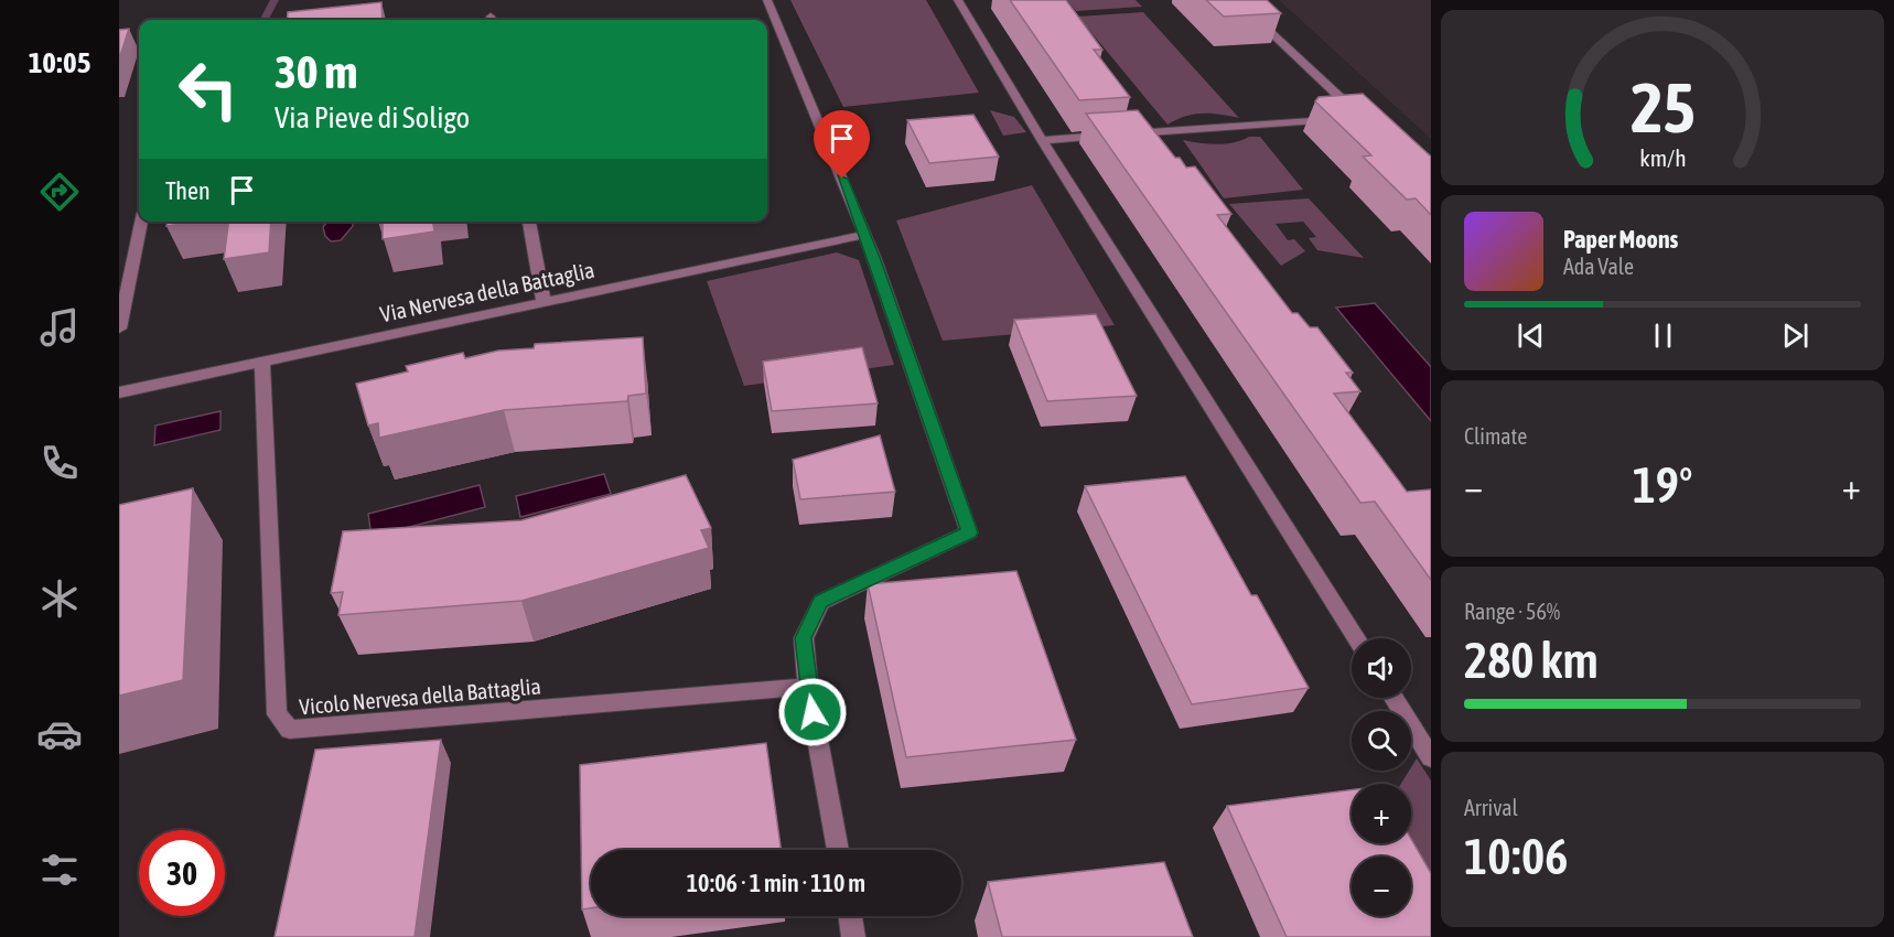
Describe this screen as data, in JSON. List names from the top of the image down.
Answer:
{
  "streets": {
    "street": ["Via Nervesa della Battaglia", "Vicolo Nervesa della Battaglia"]
  },
  "crossings": [
    ["Via Nervesa della Battaglia", "Vicolo Nervesa della Battaglia"]
  ],
  "page": {
    "tabs": "10:05",
    "turn": ["30 m", "Via Pieve di Soligo"],
    "then": "Then",
    "song": ["Paper Moons", "Ada Vale"],
    "tile": [
      "Climate",
      ["Range · 56%", "280 km"],
      ["Arrival", "10:06"]
    ],
    "heat": ["−", "19°", "+"],
    "map_buttons": ["+", "−"],
    "limit": "30",
    "trip": "10:06 · 1 min · 110 m",
    "gauge": ["25", "km/h"]
  }
}
